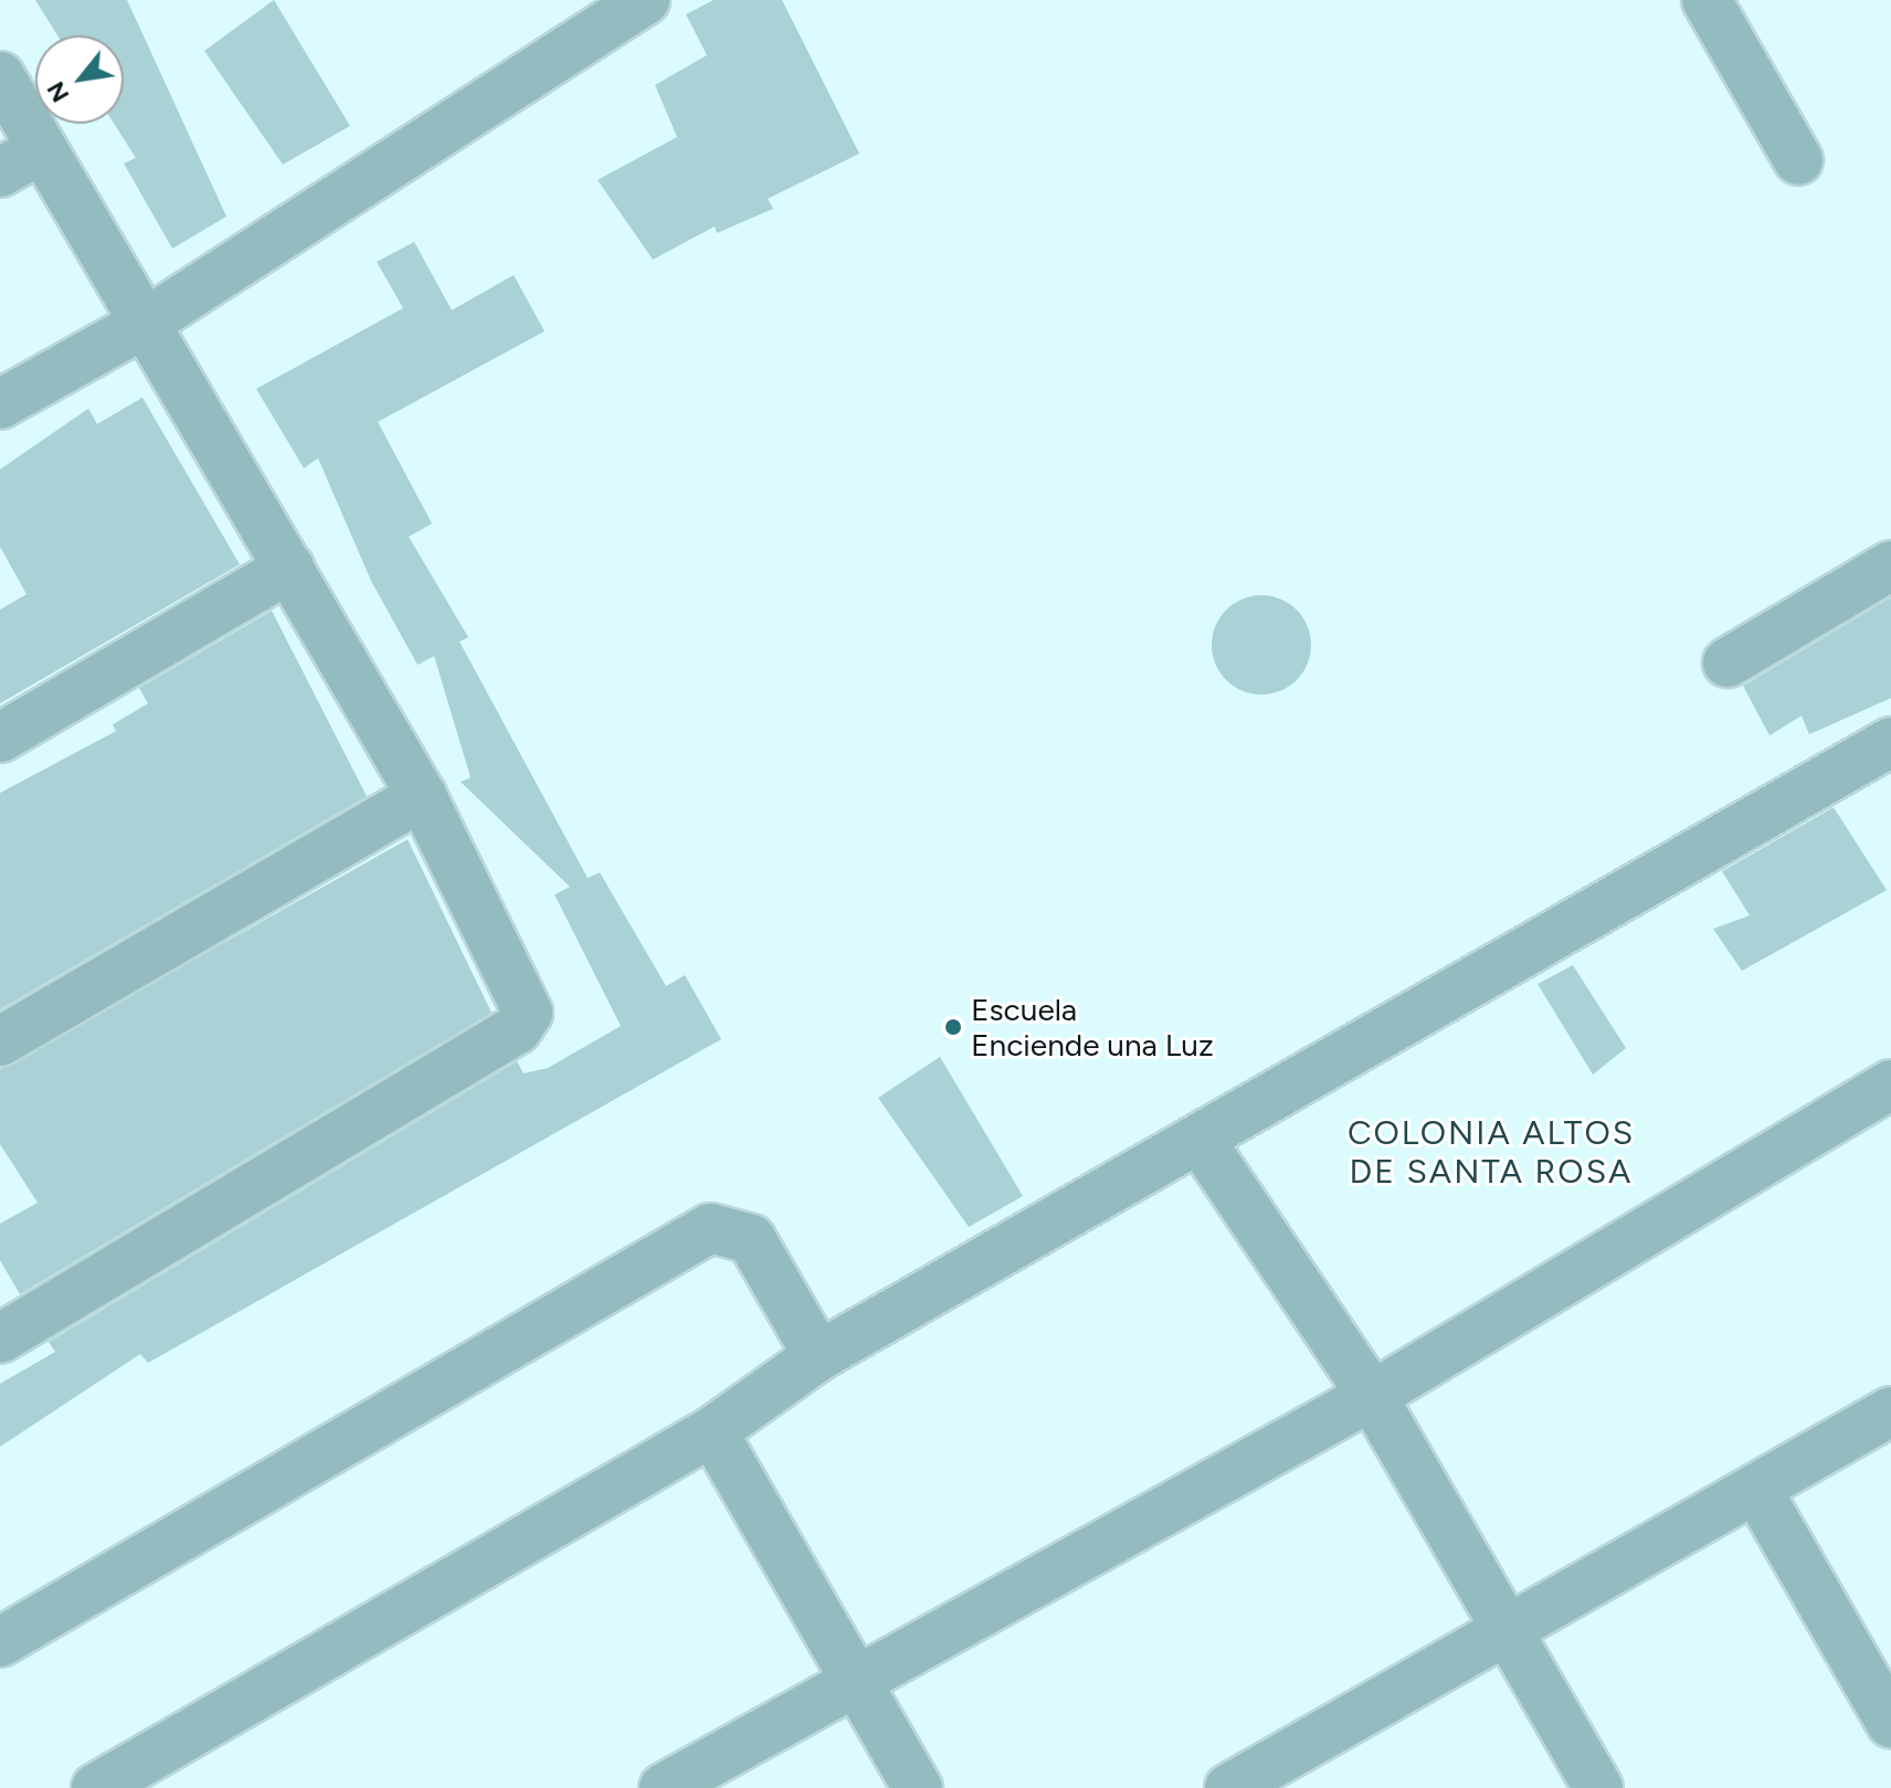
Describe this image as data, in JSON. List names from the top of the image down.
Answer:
{
  "districts": ["COLONIA ALTOS DE SANTA ROSA"],
  "places": ["Escuela Enciende una Luz"],
  "north": "bottom left"
}
